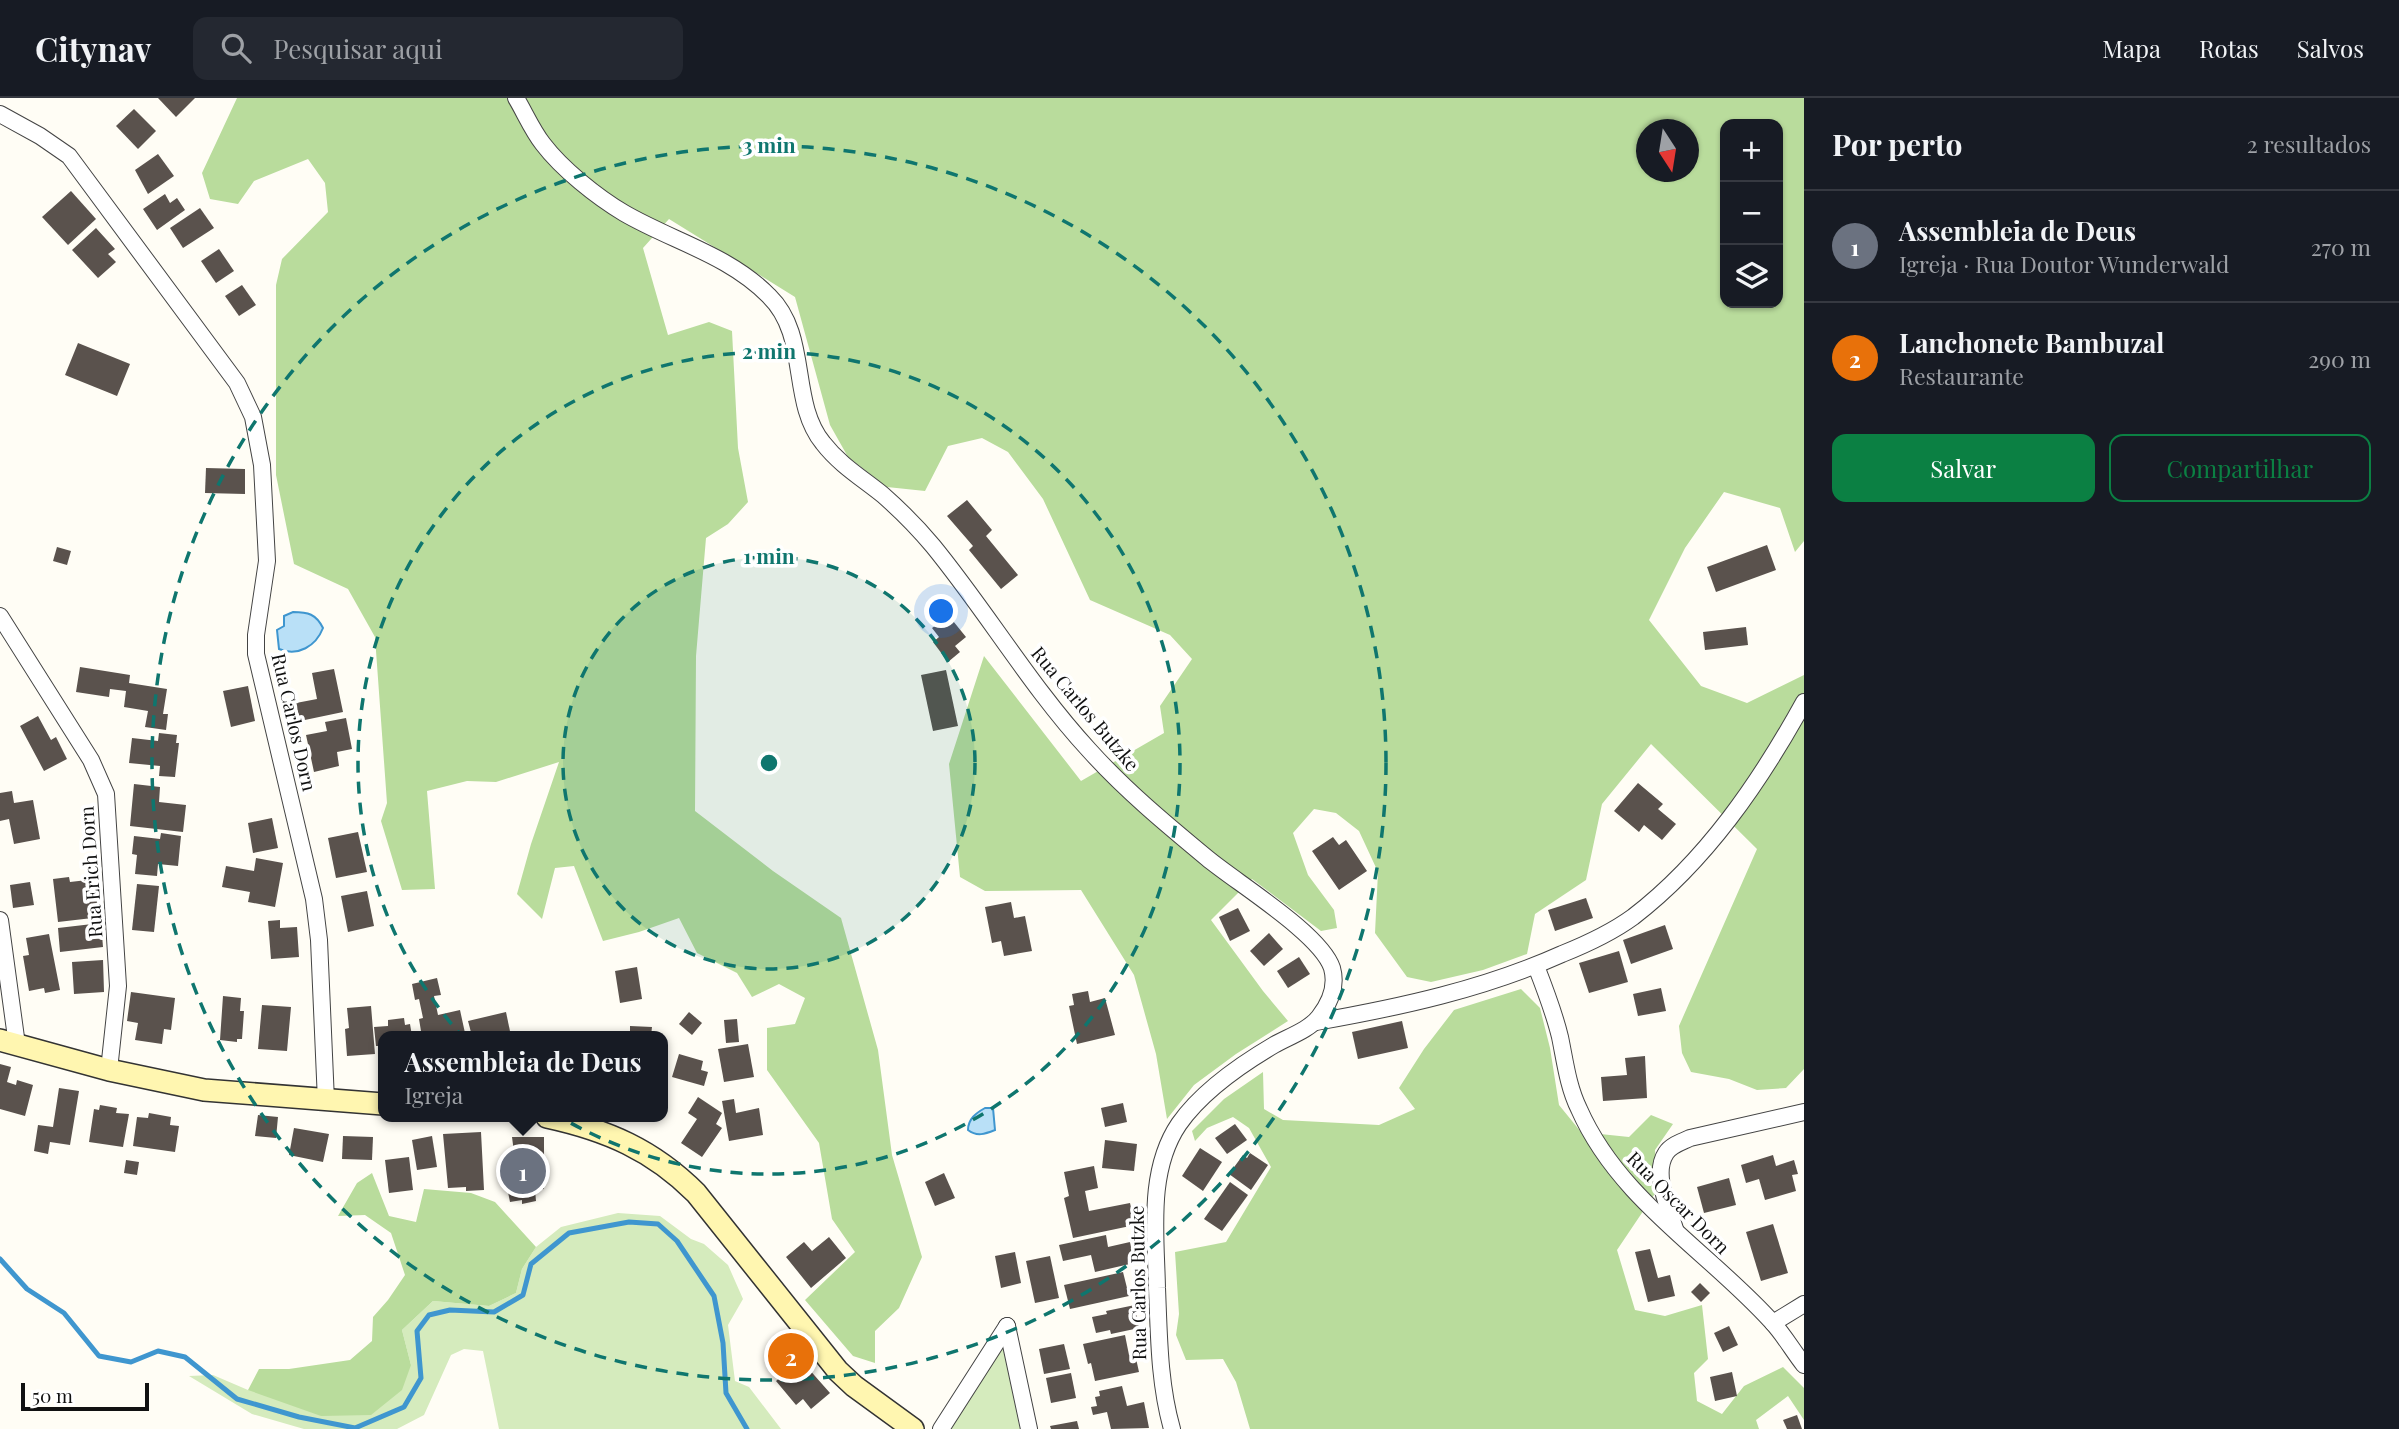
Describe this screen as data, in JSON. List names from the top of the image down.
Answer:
{
  "streets": {
    "street": [
      "Rua Carlos Butzke",
      "Rua Carlos Dorn",
      "Rua Erich Dorn",
      "Rua Oscar Dorn"
    ]
  },
  "scale_bar": "50 m",
  "north": "bottom",
  "page": {
    "header": "Citynav",
    "search": "Pesquisar aqui",
    "nav": ["Mapa", "Rotas", "Salvos"],
    "heading": ["Por perto", "2 resultados"],
    "map_buttons": ["+", "−"],
    "list": [
      {
        "mark": "1",
        "name": "Assembleia de Deus",
        "note": "Igreja · Rua Doutor Wunderwald",
        "value": "270 m"
      },
      {
        "mark": "2",
        "name": "Lanchonete Bambuzal",
        "note": "Restaurante",
        "value": "290 m"
      }
    ],
    "buttons": ["Salvar", "Compartilhar"],
    "popup": ["Assembleia de Deus", "Igreja"],
    "pins": ["1", "2"],
    "scale": "50 m"
  },
  "rings": ["3 min", "2 min", "1 min"]
}
